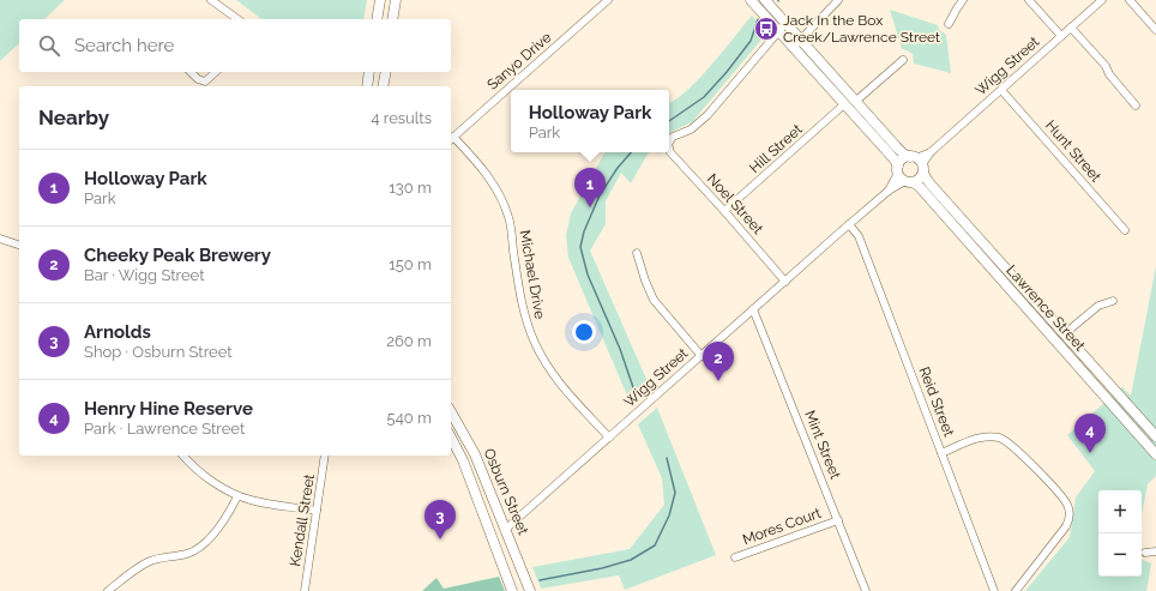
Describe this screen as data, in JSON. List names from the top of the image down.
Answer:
{
  "streets": {
    "street": [
      "Sanyo Drive",
      "Wigg Street",
      "Hill Street",
      "Hunt Street",
      "Noel Street",
      "Michael Drive",
      "Lawrence Street",
      "Reid Street",
      "Mint Street",
      "Osburn Street",
      "Kendall Street",
      "Mores Court"
    ]
  },
  "crossings": [
    ["Sanyo Drive", "Michael Drive"],
    ["Wigg Street", "Hunt Street"],
    ["Wigg Street", "Noel Street"],
    ["Wigg Street", "Michael Drive"],
    ["Wigg Street", "Lawrence Street"],
    ["Wigg Street", "Reid Street"],
    ["Wigg Street", "Mint Street"],
    ["Wigg Street", "Osburn Street"],
    ["Hill Street", "Noel Street"],
    ["Hill Street", "Lawrence Street"],
    ["Noel Street", "Lawrence Street"],
    ["Mint Street", "Mores Court"]
  ],
  "places": {
    "bus stop": ["Jack In the Box Creek/Lawrence Street"]
  },
  "page": {
    "search": "Search here",
    "heading": ["Nearby", "4 results"],
    "popup": ["Holloway Park", "Park"],
    "list": [
      {
        "mark": "1",
        "name": "Holloway Park",
        "note": "Park",
        "value": "130 m"
      },
      {
        "mark": "2",
        "name": "Cheeky Peak Brewery",
        "note": "Bar · Wigg Street",
        "value": "150 m"
      },
      {
        "mark": "3",
        "name": "Arnolds",
        "note": "Shop · Osburn Street",
        "value": "260 m"
      },
      {
        "mark": "4",
        "name": "Henry Hine Reserve",
        "note": "Park · Lawrence Street",
        "value": "540 m"
      }
    ],
    "pins": [
      "1",
      "2",
      "4",
      "3"
    ],
    "map_buttons": ["+", "−"]
  }
}
